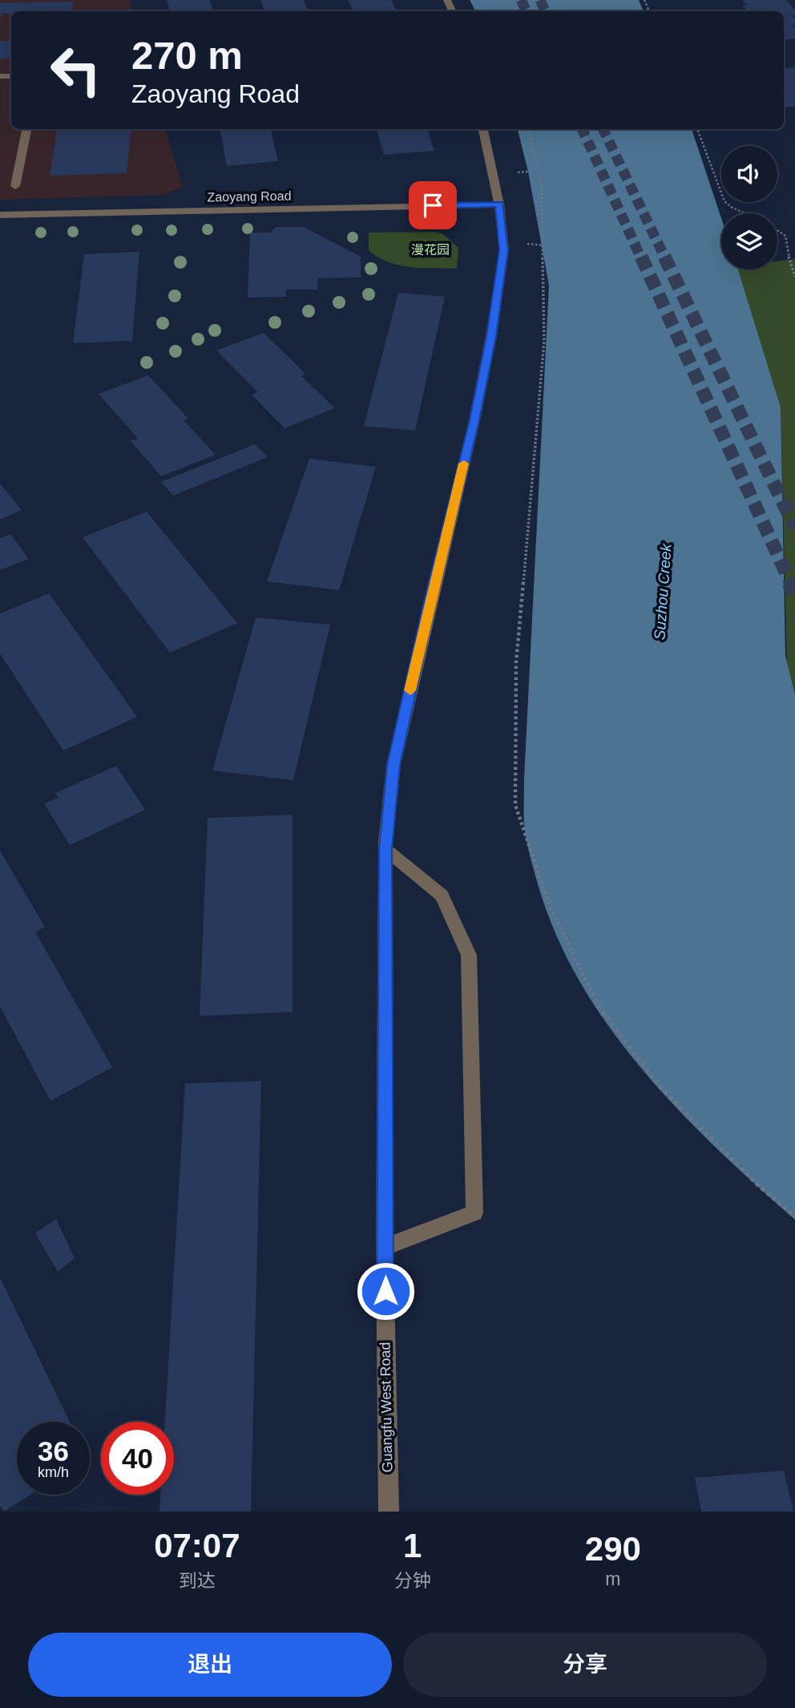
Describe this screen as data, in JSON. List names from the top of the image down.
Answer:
{
  "streets": {
    "street": ["Zaoyang Road", "Guangfu West Road"]
  },
  "crossings": [
    ["Zaoyang Road", "Guangfu West Road"]
  ],
  "water": ["Suzhou Creek"],
  "parks": ["漫花园"],
  "page": {
    "turn": ["270 m", "Zaoyang Road"],
    "speed": "36 km/h",
    "limit": "40",
    "eta": [
      "07:07",
      "到达",
      "1",
      "分钟",
      "290",
      "m"
    ],
    "buttons": ["退出", "分享"]
  }
}
